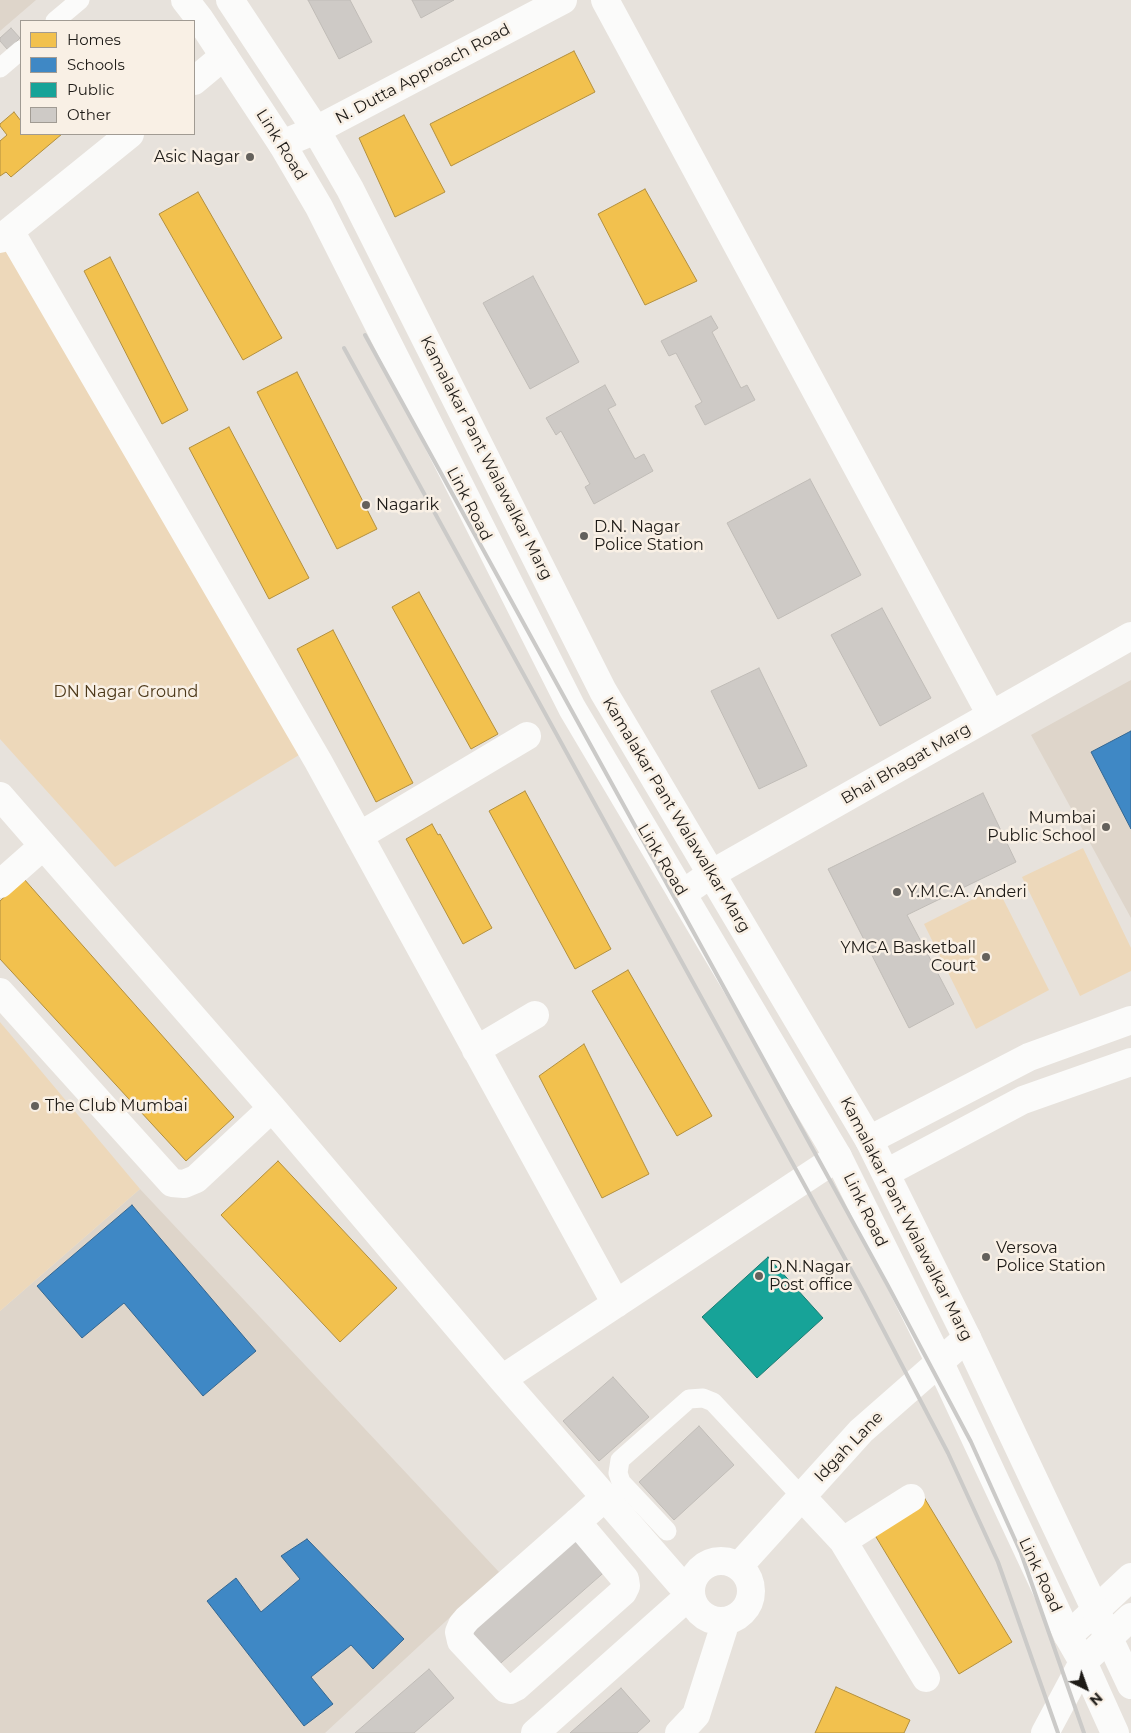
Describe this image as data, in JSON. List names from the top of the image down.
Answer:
{
  "streets": {
    "street": [
      "N. Dutta Approach Road",
      "Link Road",
      "Kamalakar Pant Walawalkar Marg",
      "Bhai Bhagat Marg",
      "Idgah Lane"
    ]
  },
  "crossings": [
    ["N. Dutta Approach Road", "Link Road"],
    ["N. Dutta Approach Road", "Kamalakar Pant Walawalkar Marg"],
    ["Link Road", "Bhai Bhagat Marg"],
    ["Link Road", "Idgah Lane"],
    ["Kamalakar Pant Walawalkar Marg", "Bhai Bhagat Marg"],
    ["Kamalakar Pant Walawalkar Marg", "Idgah Lane"]
  ],
  "parks": ["DN Nagar Ground"],
  "places": [
    "Asic Nagar",
    "Nagarik",
    "D.N. Nagar Police Station",
    "Mumbai Public School",
    "Y.M.C.A. Anderi",
    "YMCA Basketball Court",
    "The Club Mumbai",
    "Versova Police Station",
    "D.N.Nagar Post office"
  ],
  "legend": [
    "Homes",
    "Schools",
    "Public",
    "Other"
  ],
  "north": "bottom right"
}
